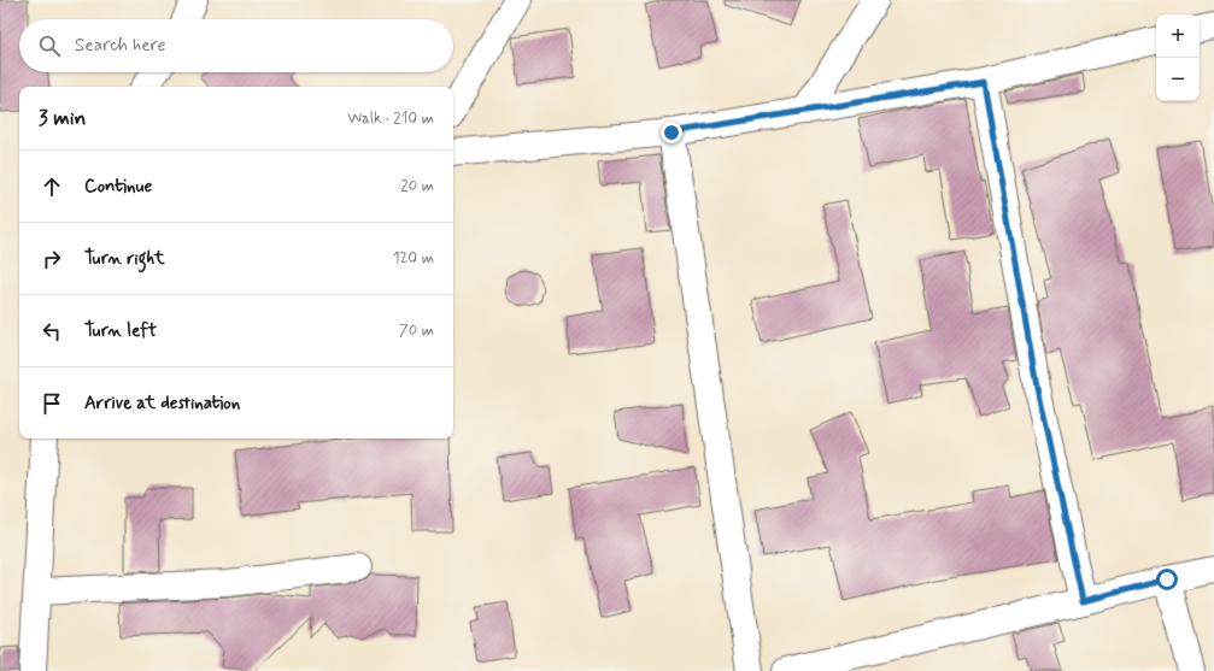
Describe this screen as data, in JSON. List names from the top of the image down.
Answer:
{
  "page": {
    "map_buttons": ["+", "−"],
    "search": "Search here",
    "heading": ["3 min", "Walk · 210 m"],
    "list": [
      ["Continue", "20 m"],
      ["Turn right", "120 m"],
      ["Turn left", "70 m"],
      "Arrive at destination"
    ]
  }
}
